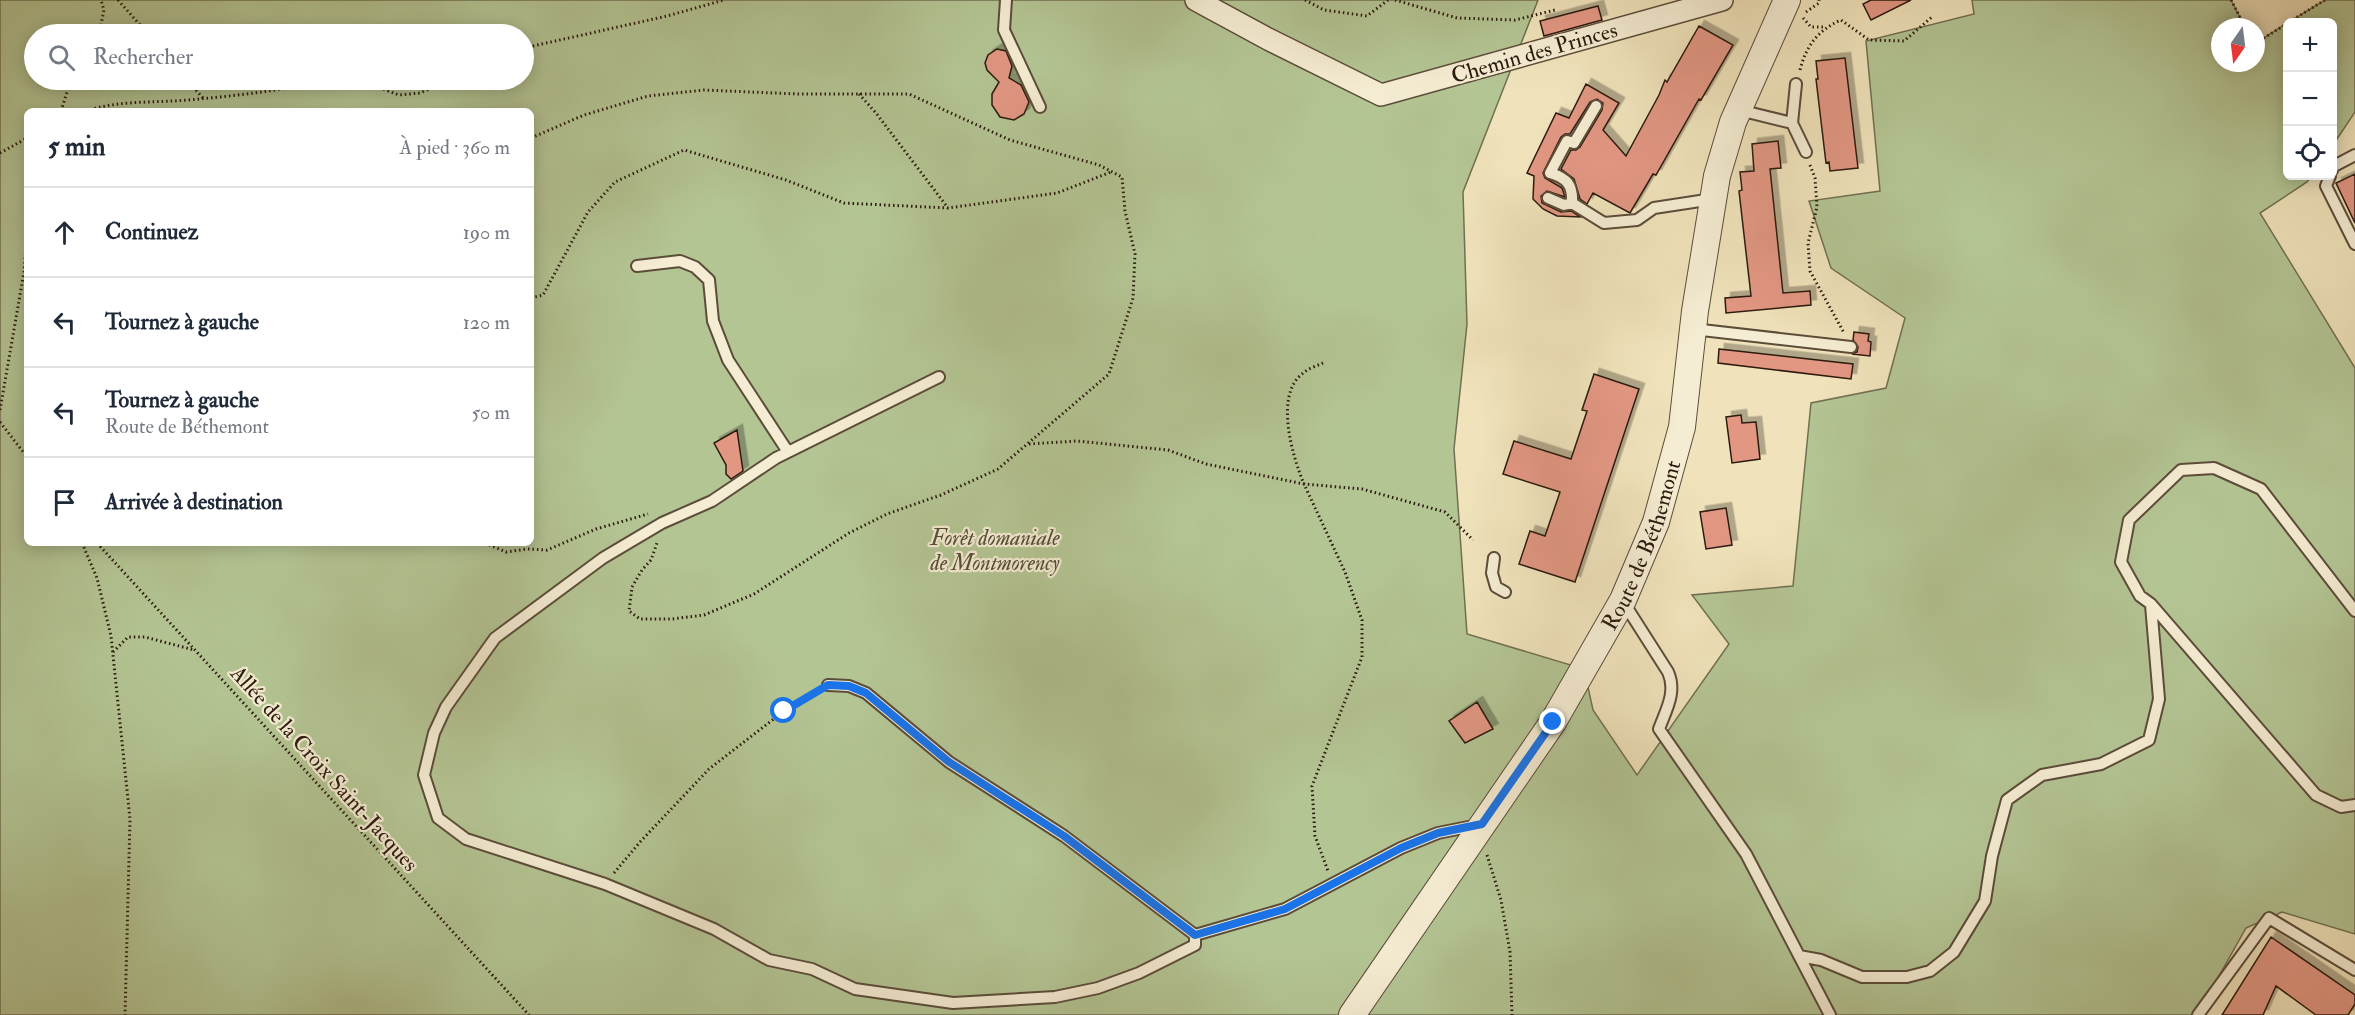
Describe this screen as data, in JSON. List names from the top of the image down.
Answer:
{
  "streets": {
    "street": ["Chemin des Princes", "Route de Béthemont"],
    "path": ["Allée de la Croix Saint-Jacques"]
  },
  "parks": ["Forêt domaniale de Montmorency"],
  "north": "bottom",
  "page": {
    "map_buttons": ["+", "−"],
    "search": "Rechercher",
    "heading": ["5 min", "À pied · 360 m"],
    "list": [
      ["Continuez", "190 m"],
      ["Tournez à gauche", "120 m"],
      ["Tournez à gauche", "Route de Béthemont", "50 m"],
      "Arrivée à destination"
    ]
  }
}
